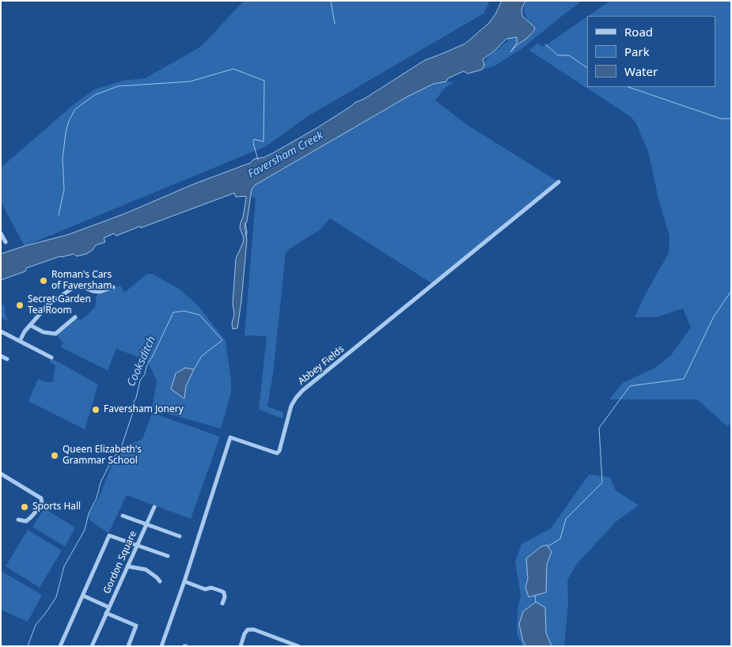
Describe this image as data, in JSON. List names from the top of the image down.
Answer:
{
  "streets": {
    "street": ["Abbey Fields", "Gordon Square"]
  },
  "water": ["Faversham Creek", "Cooksditch"],
  "places": [
    "Roman's Cars of Faversham",
    "Secret Garden Tea Room",
    "Faversham Jonery",
    "Queen Elizabeth's Grammar School",
    "Sports Hall"
  ],
  "legend": ["Road", "Park", "Water"]
}
